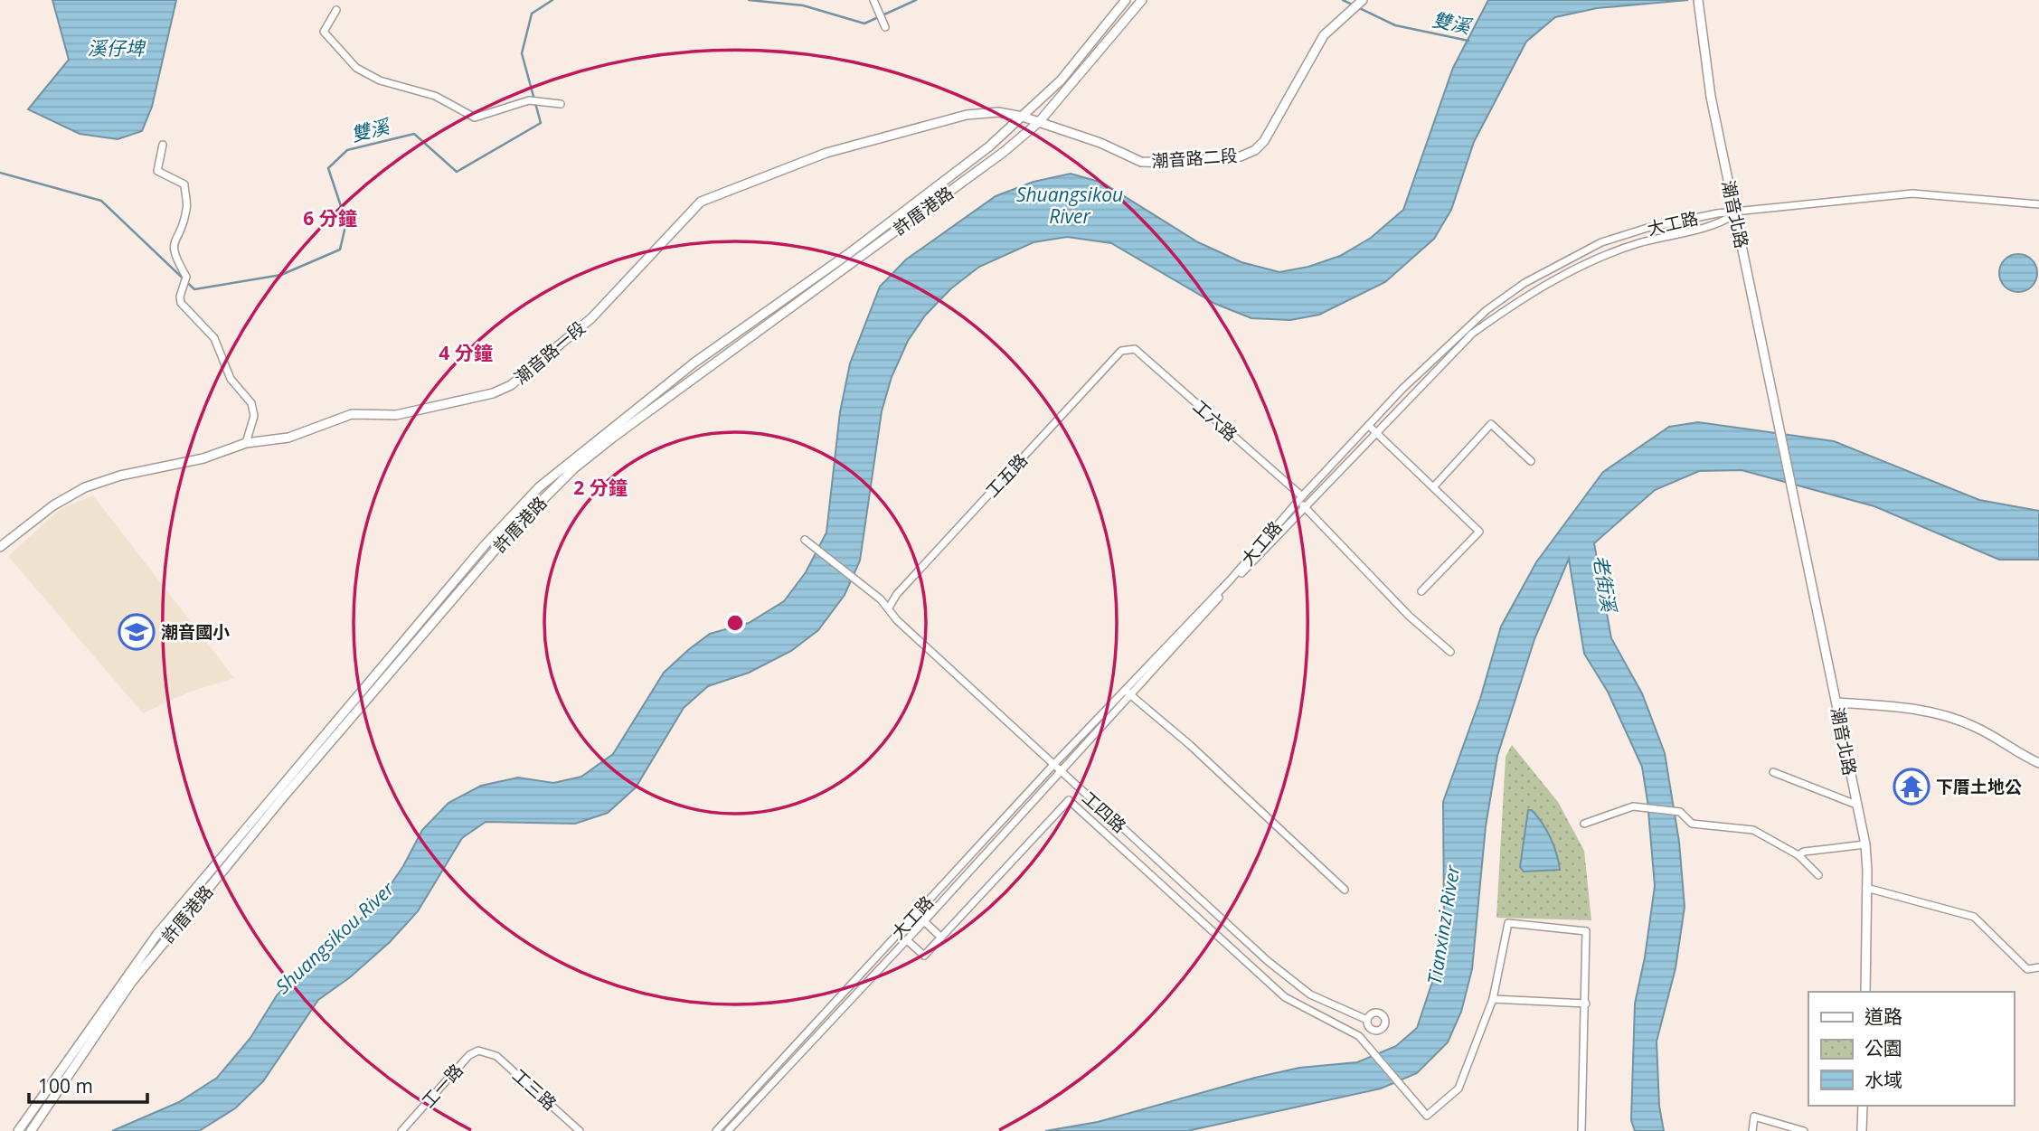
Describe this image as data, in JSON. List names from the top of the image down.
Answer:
{
  "streets": {
    "street": [
      "潮音路二段",
      "許厝港路",
      "潮音北路",
      "大工路",
      "潮音路一段",
      "工六路",
      "工五路",
      "工四路",
      "工一路",
      "工三路"
    ]
  },
  "crossings": [
    ["潮音路二段", "許厝港路"],
    ["潮音路二段", "潮音路一段"],
    ["許厝港路", "潮音路一段"],
    ["潮音北路", "大工路"],
    ["大工路", "工六路"],
    ["大工路", "工四路"],
    ["工六路", "工五路"],
    ["工五路", "工四路"],
    ["工一路", "工三路"]
  ],
  "water": [
    "雙溪",
    "溪仔埤",
    "Shuangsikou River",
    "老街溪",
    "Tianxinzi River"
  ],
  "places": {
    "school or university": ["潮音國小"],
    "temple": ["下厝土地公"]
  },
  "legend": ["道路", "公園", "水域"],
  "scale_bar": "100 m",
  "rings": ["6 分鐘", "4 分鐘", "2 分鐘"]
}
